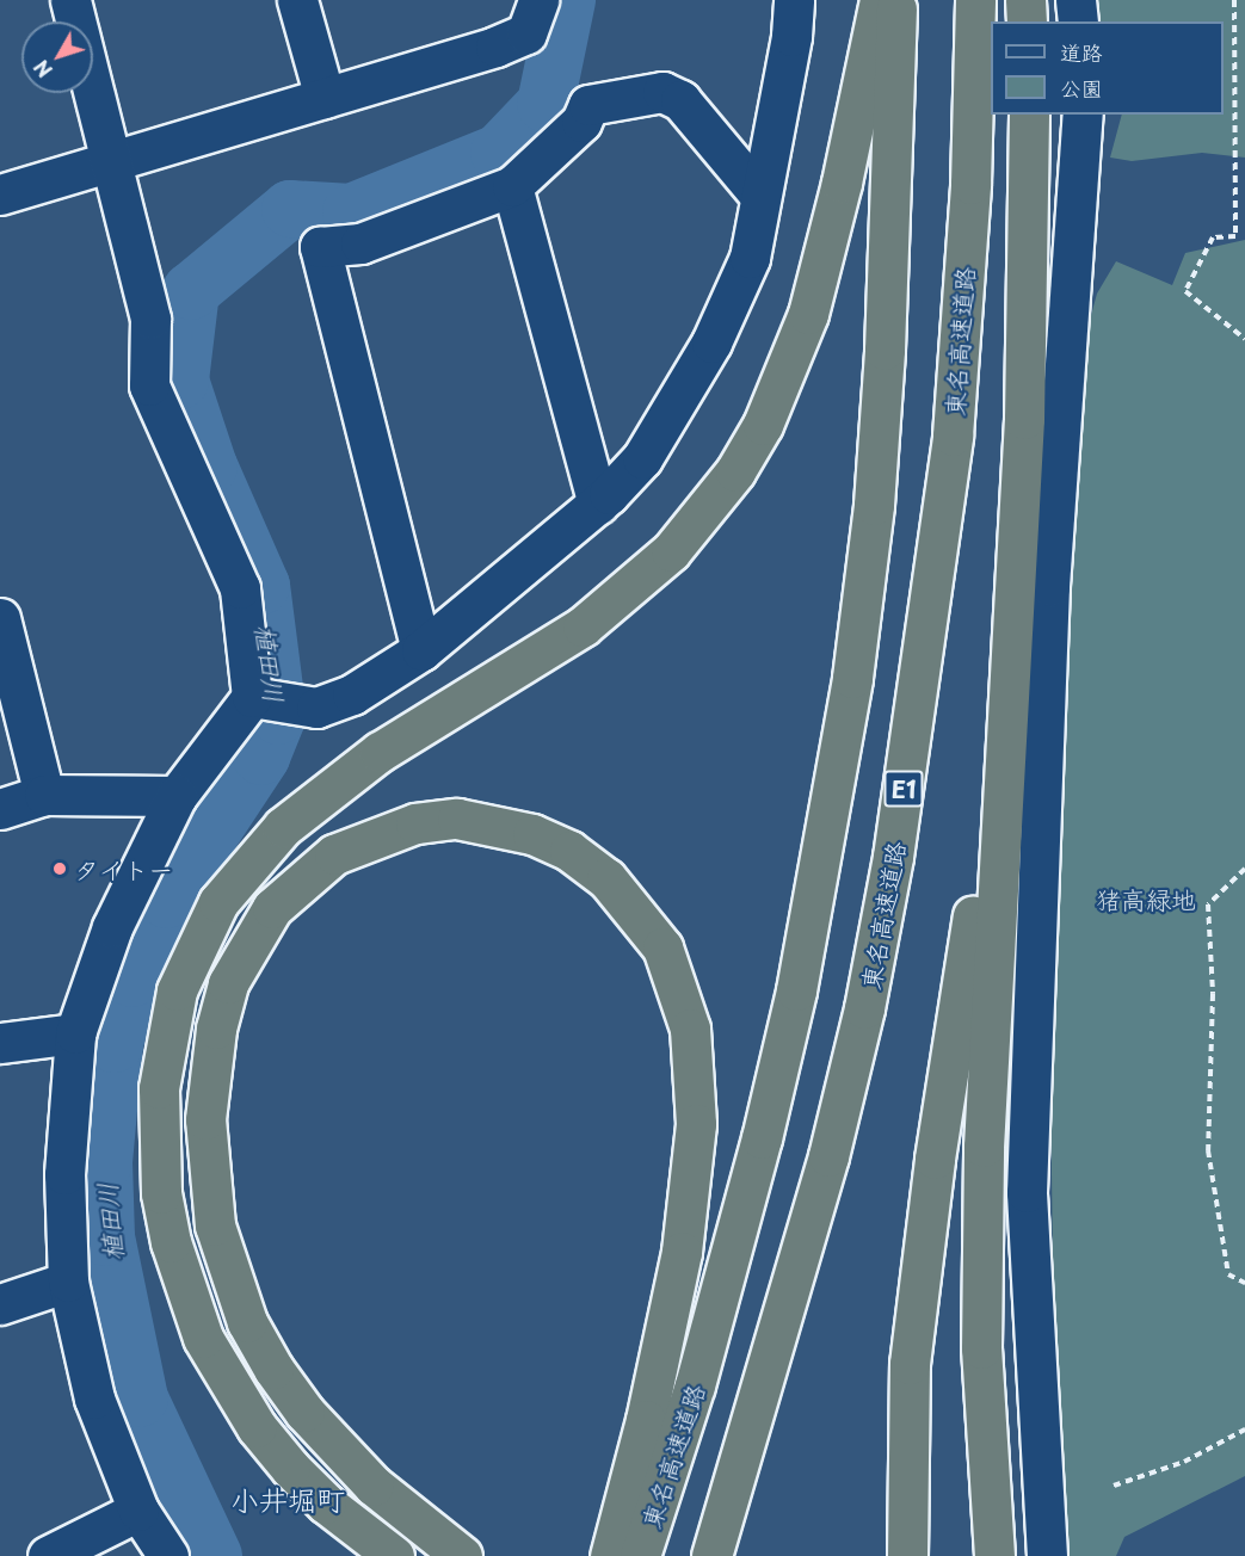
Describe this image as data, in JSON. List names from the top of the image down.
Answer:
{
  "streets": {
    "highway": ["東名高速道路", "E1"]
  },
  "districts": ["小井堀町"],
  "water": ["植田川"],
  "parks": ["猪高緑地"],
  "places": ["タイトー"],
  "legend": ["道路", "公園"],
  "north": "bottom left"
}
